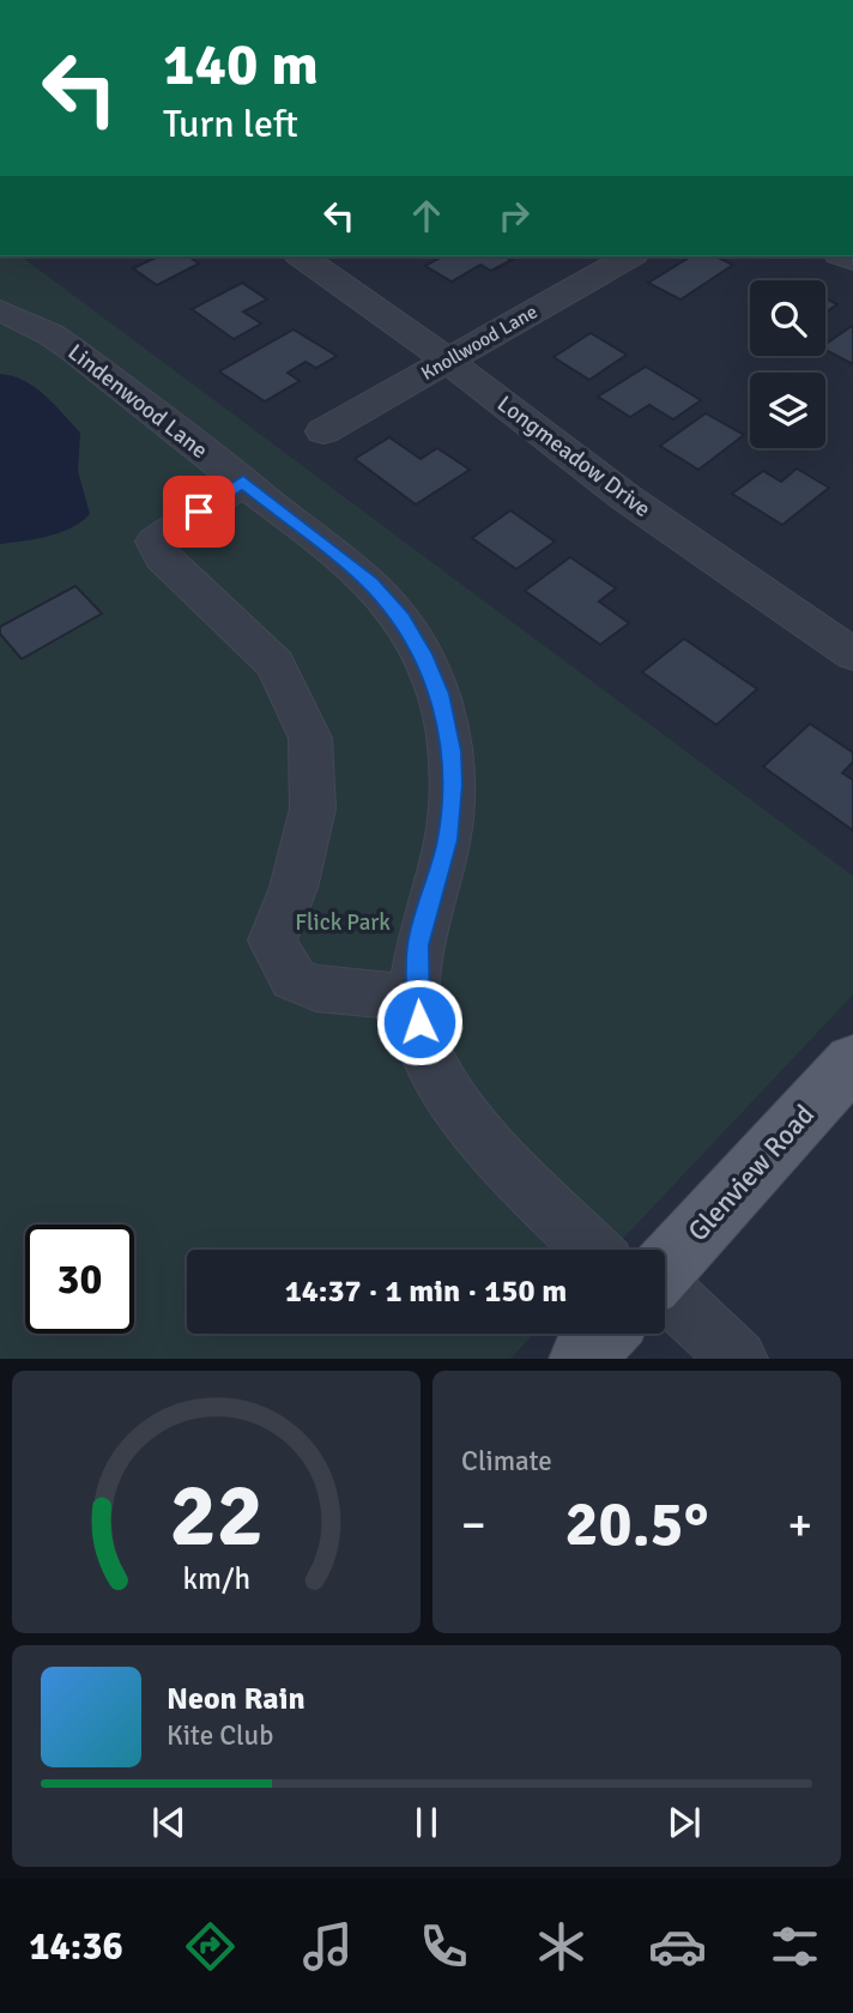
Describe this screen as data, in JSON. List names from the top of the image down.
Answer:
{
  "streets": {
    "main road": ["Glenview Road"],
    "street": ["Knollwood Lane", "Lindenwood Lane", "Longmeadow Drive"]
  },
  "crossings": [
    ["Knollwood Lane", "Longmeadow Drive"]
  ],
  "parks": ["Flick Park"],
  "page": {
    "turn": ["140 m", "Turn left"],
    "limit": "30",
    "trip": "14:37 · 1 min · 150 m",
    "tile": "Climate",
    "heat": ["−", "20.5°", "+"],
    "song": ["Neon Rain", "Kite Club"],
    "tabs": "14:36",
    "gauge": ["22", "km/h"]
  }
}
